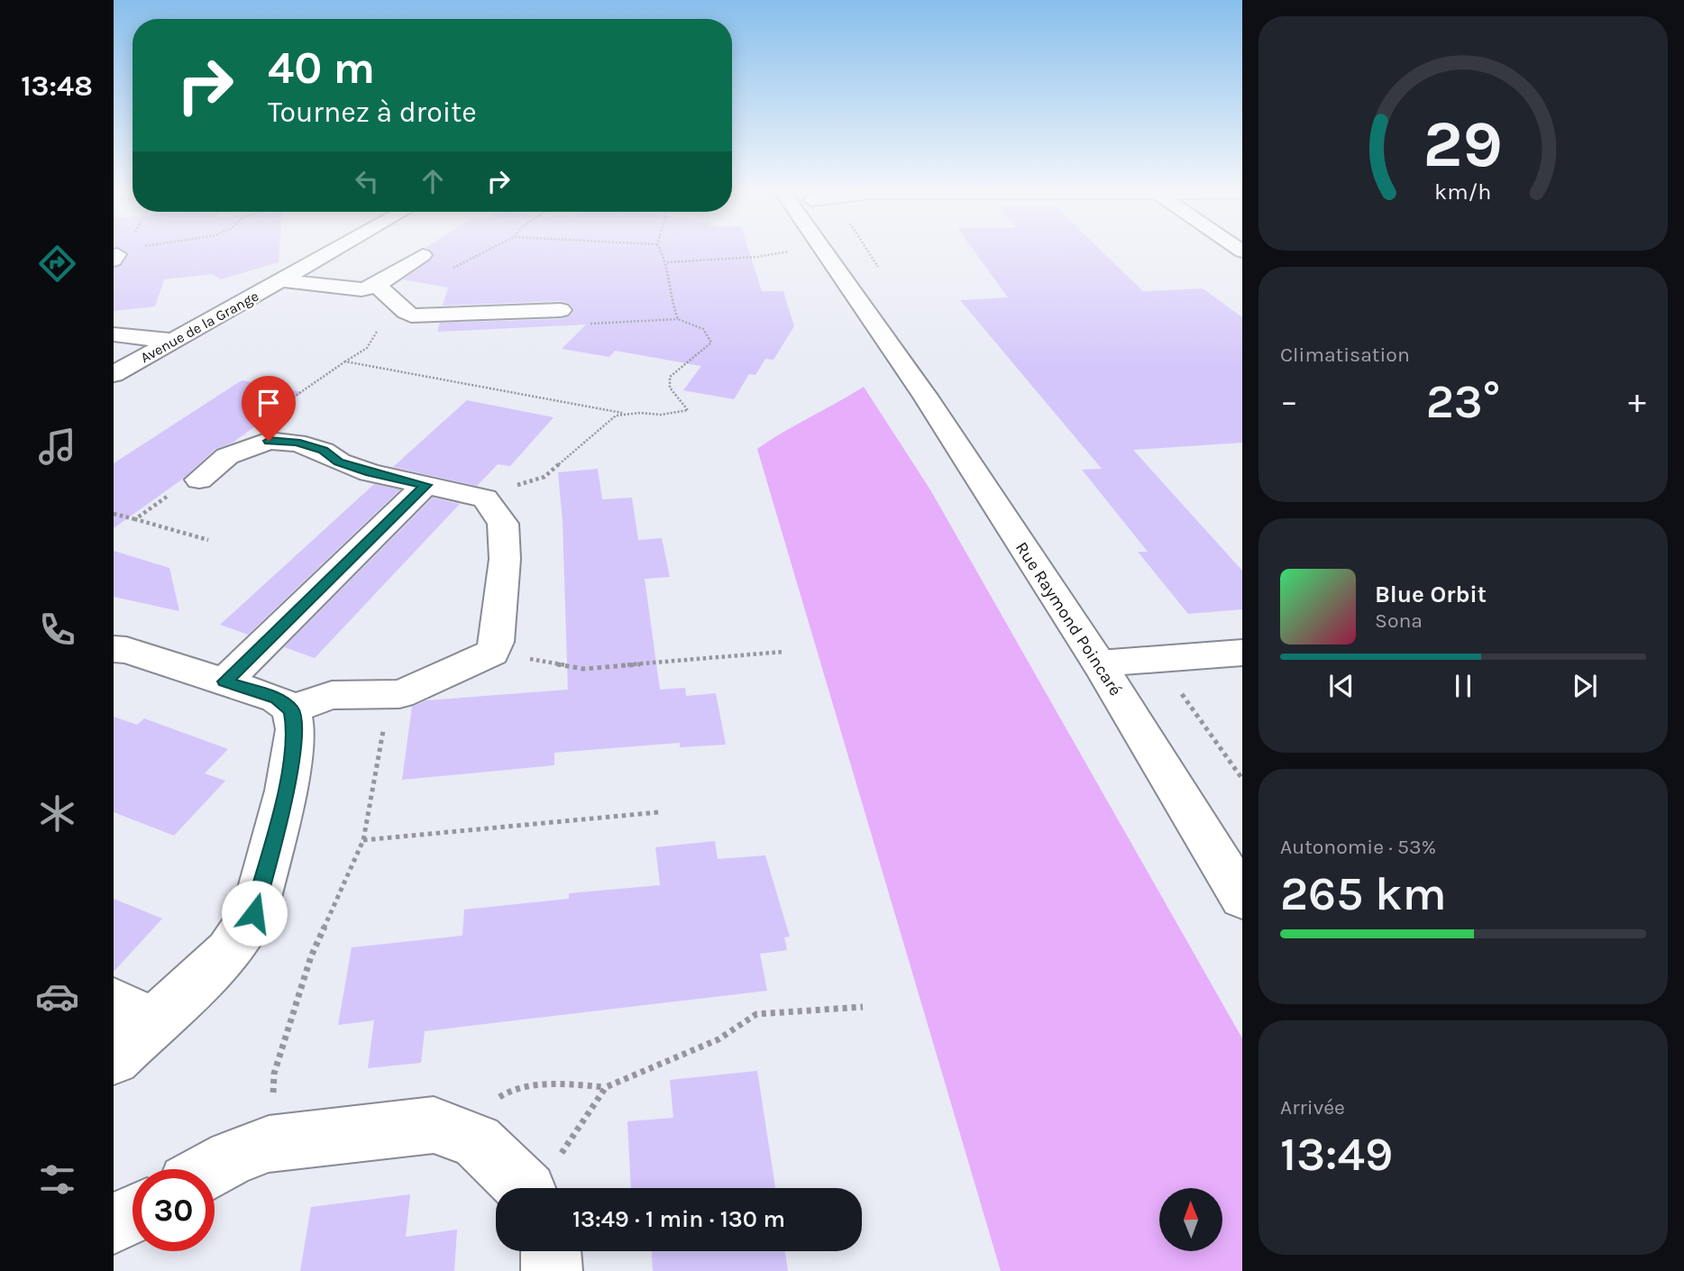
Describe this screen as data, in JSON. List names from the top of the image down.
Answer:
{
  "streets": {
    "street": ["Avenue de la Grange", "Rue Raymond Poincaré"]
  },
  "north": "top",
  "page": {
    "tabs": "13:48",
    "turn": ["40 m", "Tournez à droite"],
    "tile": [
      "Climatisation",
      ["Autonomie · 53%", "265 km"],
      ["Arrivée", "13:49"]
    ],
    "heat": ["−", "23°", "+"],
    "song": ["Blue Orbit", "Sona"],
    "limit": "30",
    "trip": "13:49 · 1 min · 130 m",
    "gauge": ["29", "km/h"]
  }
}
